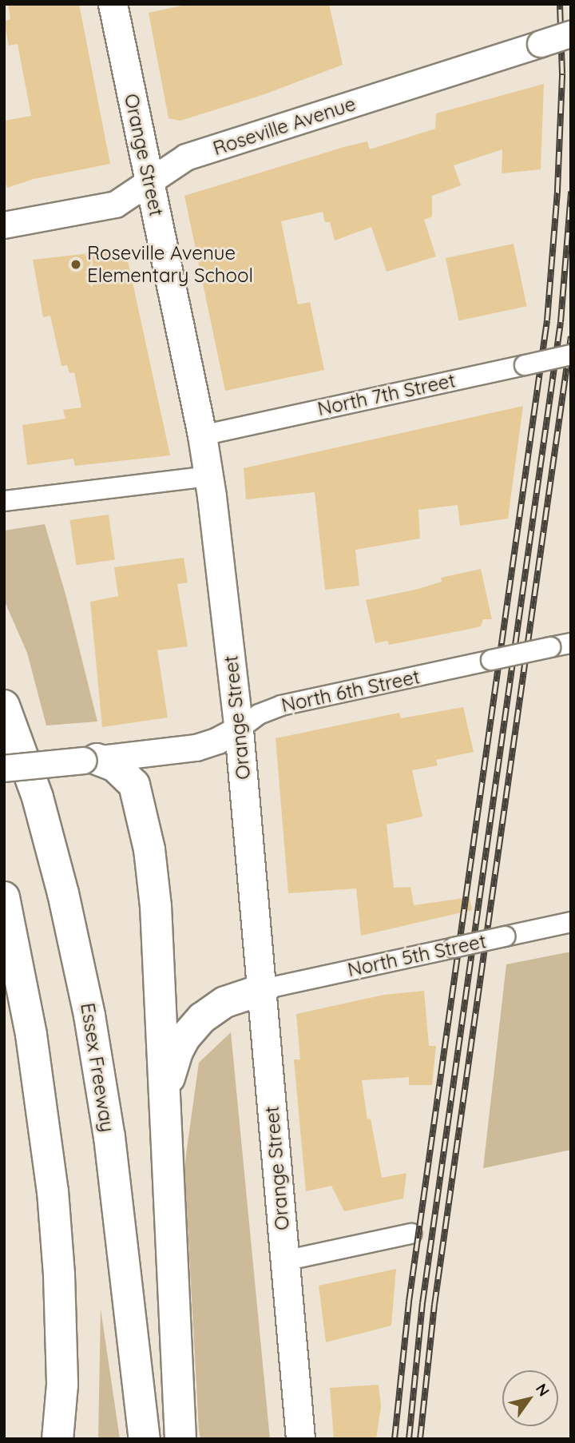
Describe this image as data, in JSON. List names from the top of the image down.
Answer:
{
  "streets": {
    "highway": ["Essex Freeway"],
    "main road": ["Orange Street"],
    "street": [
      "Roseville Avenue",
      "North 7th Street",
      "North 6th Street",
      "North 5th Street"
    ]
  },
  "crossings": [
    ["Roseville Avenue", "Orange Street"],
    ["Orange Street", "North 7th Street"],
    ["Orange Street", "North 6th Street"],
    ["Orange Street", "North 5th Street"]
  ],
  "places": ["Roseville Avenue Elementary School"],
  "north": "top right"
}
